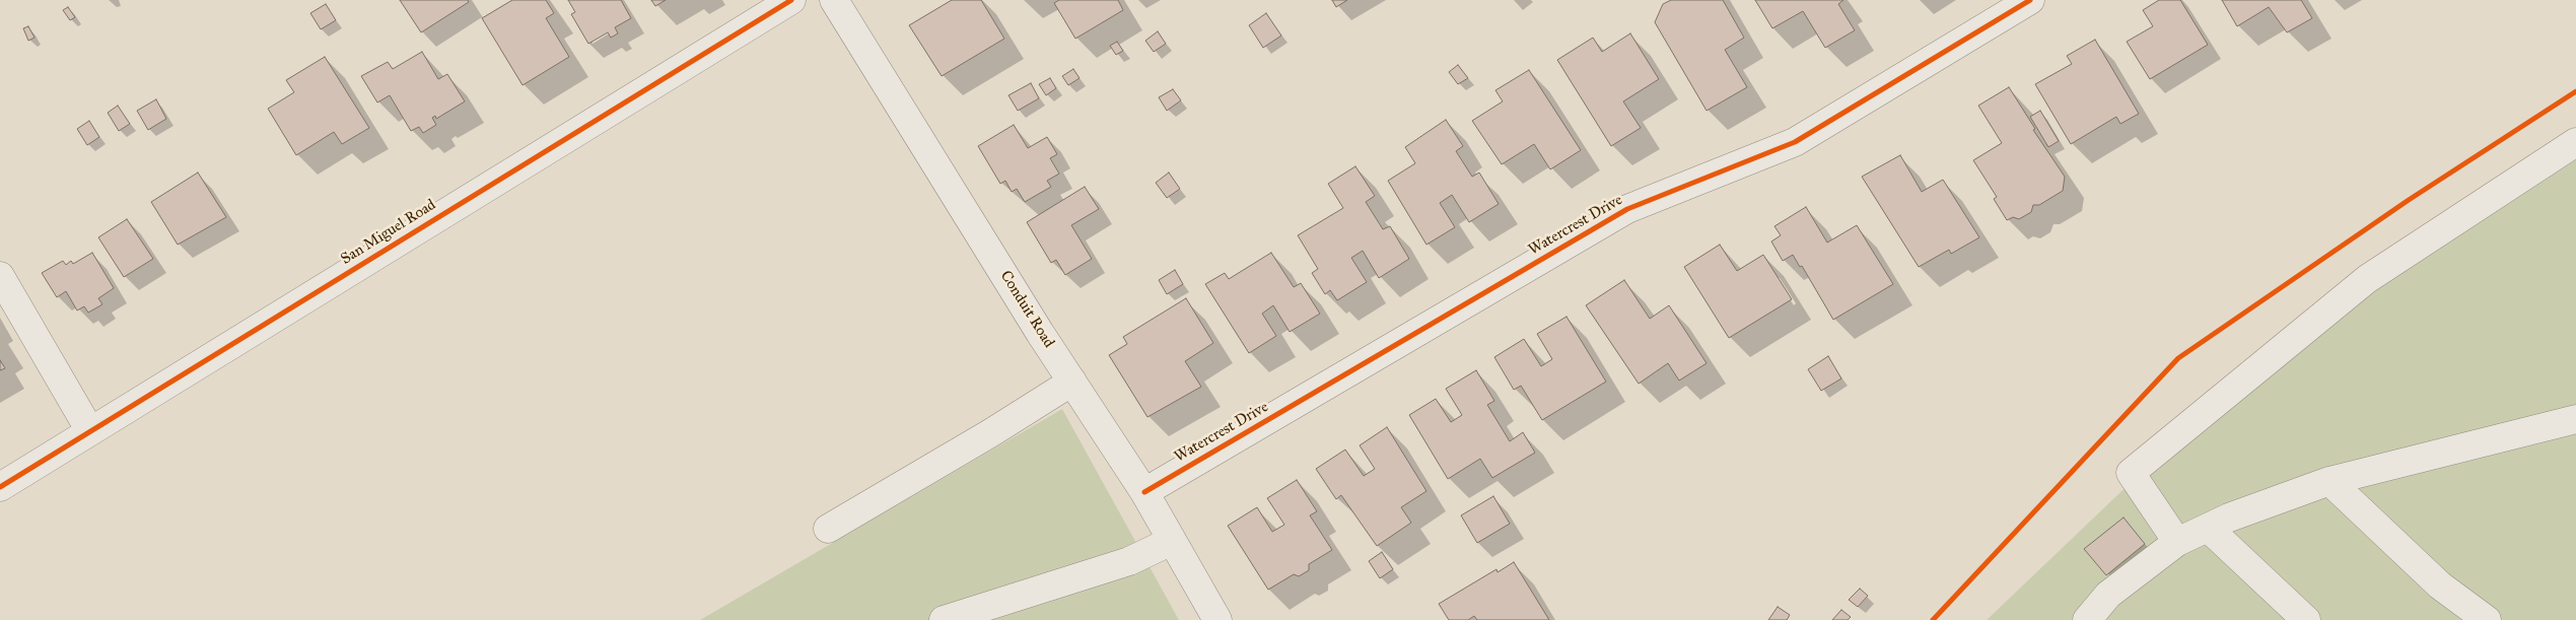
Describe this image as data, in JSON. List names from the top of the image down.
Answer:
{
  "streets": {
    "street": ["Watercrest Drive", "San Miguel Road", "Conduit Road"]
  },
  "crossings": [
    ["Watercrest Drive", "Conduit Road"]
  ]
}
